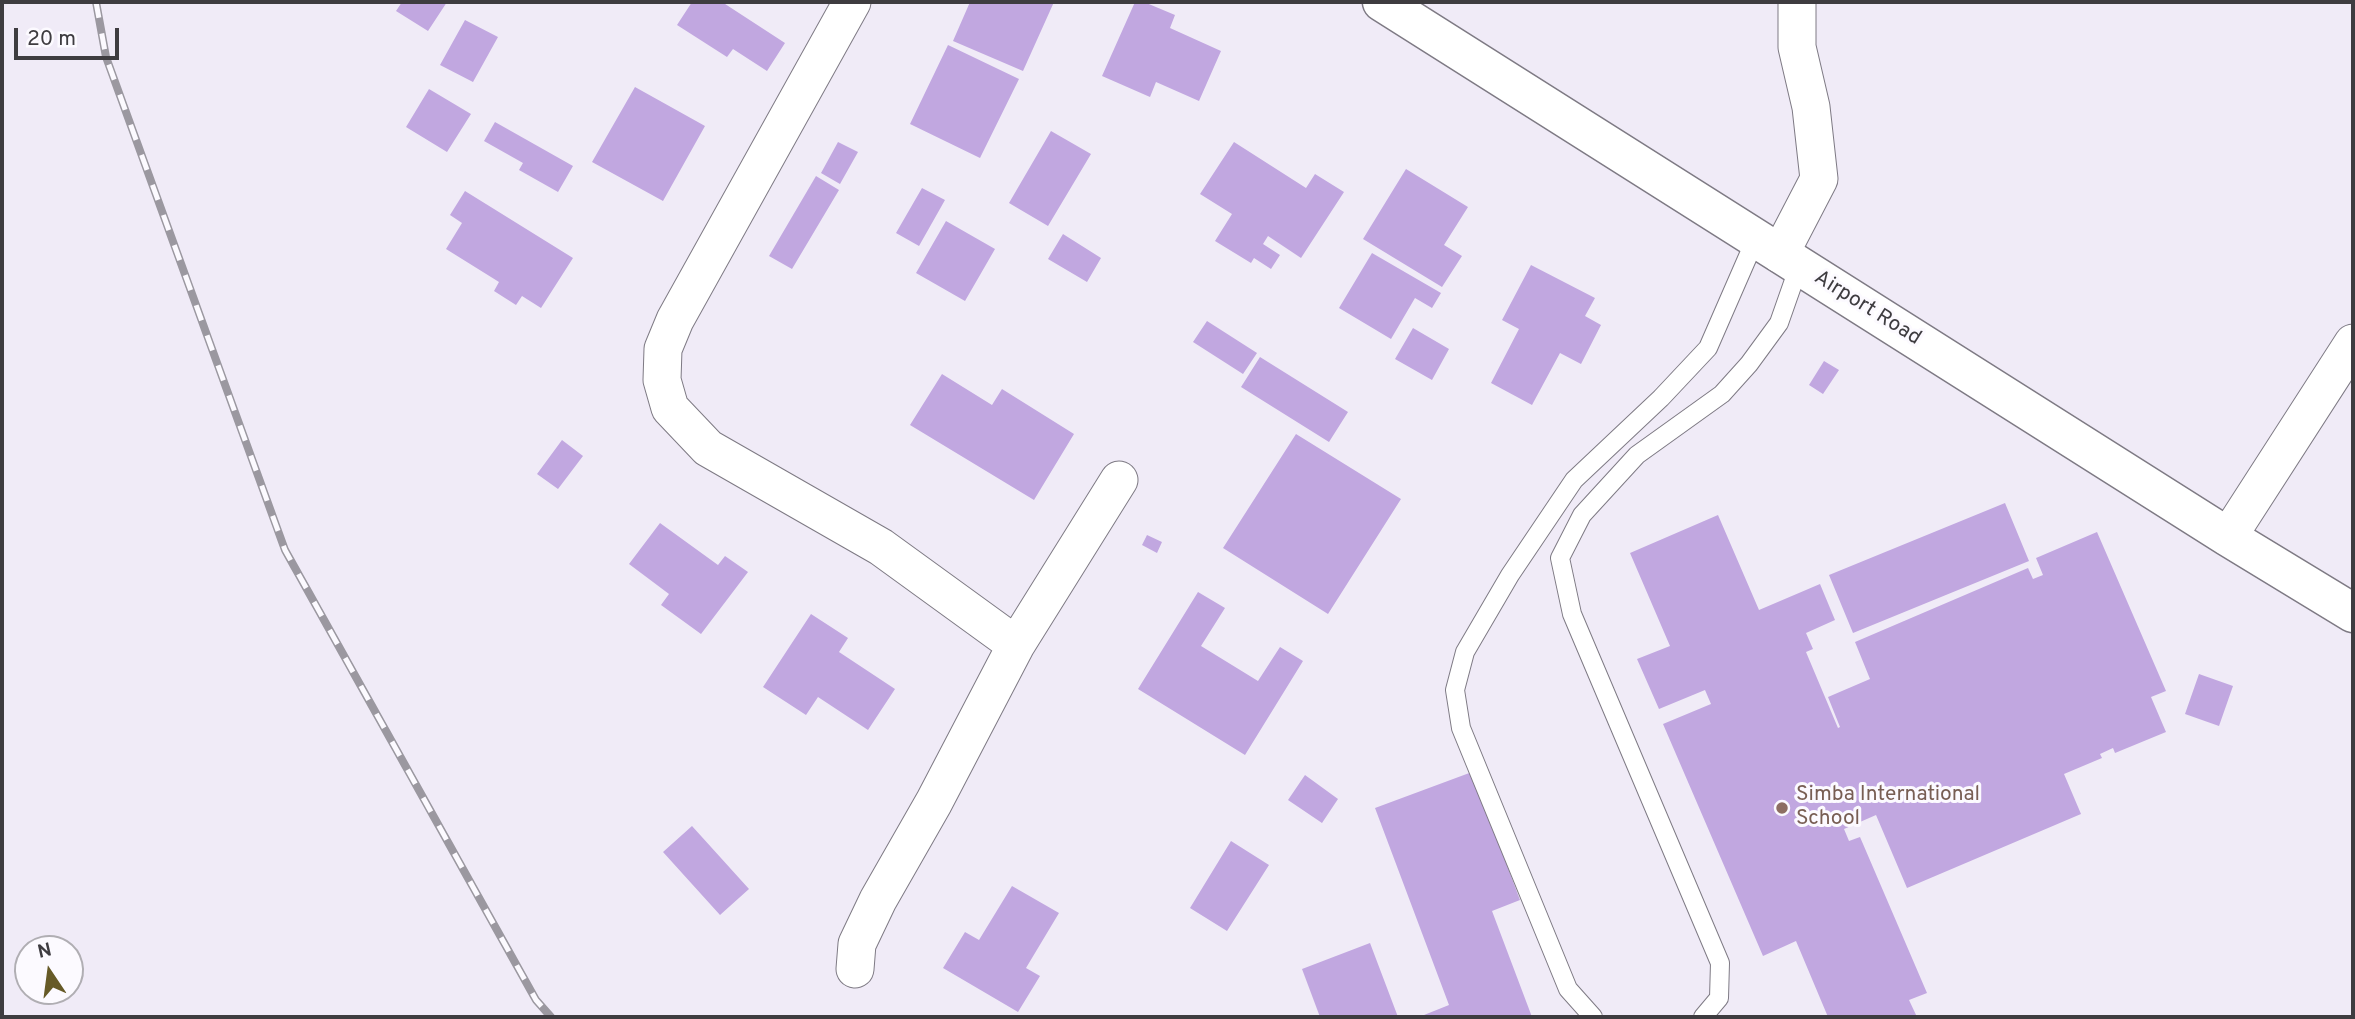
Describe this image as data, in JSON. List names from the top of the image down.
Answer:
{
  "streets": {
    "street": ["Airport Road"]
  },
  "places": ["Simba International School"],
  "scale_bar": "20 m",
  "north": "top"
}
